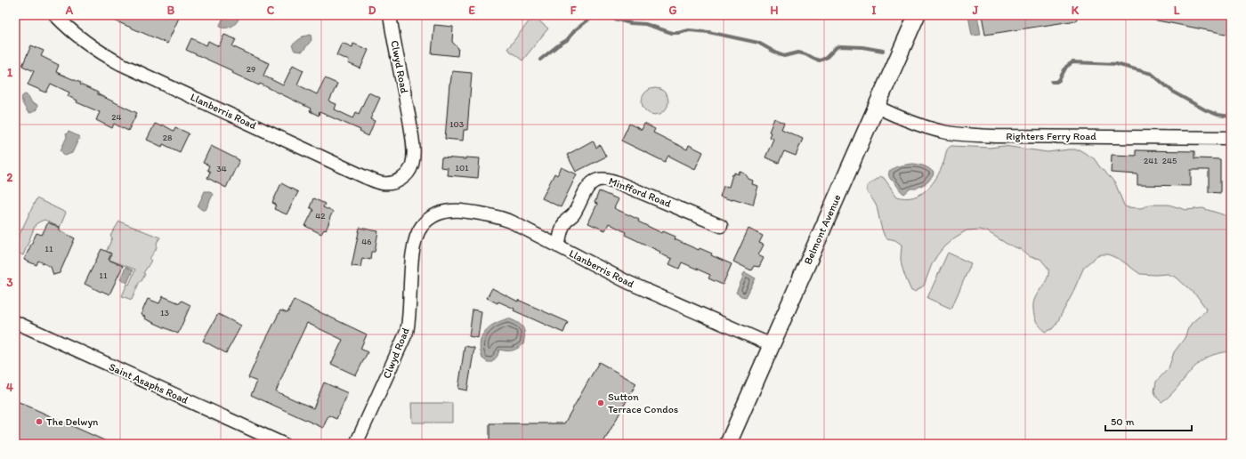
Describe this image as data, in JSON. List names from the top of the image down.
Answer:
{
  "streets": {
    "main road": ["Belmont Avenue"],
    "street": [
      "Clwyd Road",
      "Llanberris Road",
      "Righters Ferry Road",
      "Minfford Road",
      "Saint Asaphs Road"
    ]
  },
  "crossings": [
    ["Clwyd Road", "Llanberris Road"],
    ["Llanberris Road", "Minfford Road"],
    ["Llanberris Road", "Belmont Avenue"],
    ["Righters Ferry Road", "Belmont Avenue"]
  ],
  "places": ["Sutton Terrace Condos", "The Delwyn"],
  "house_numbers": [
    "29",
    "24",
    "103",
    "28",
    "241",
    "245",
    "101",
    "34",
    "42",
    "46",
    "11",
    "11",
    "13"
  ],
  "scale_bar": "50 m",
  "grid": {
    "columns": [
      "A",
      "B",
      "C",
      "D",
      "E",
      "F",
      "G",
      "H",
      "I",
      "J",
      "K",
      "L"
    ],
    "rows": [
      "1",
      "2",
      "3",
      "4"
    ]
  }
}
